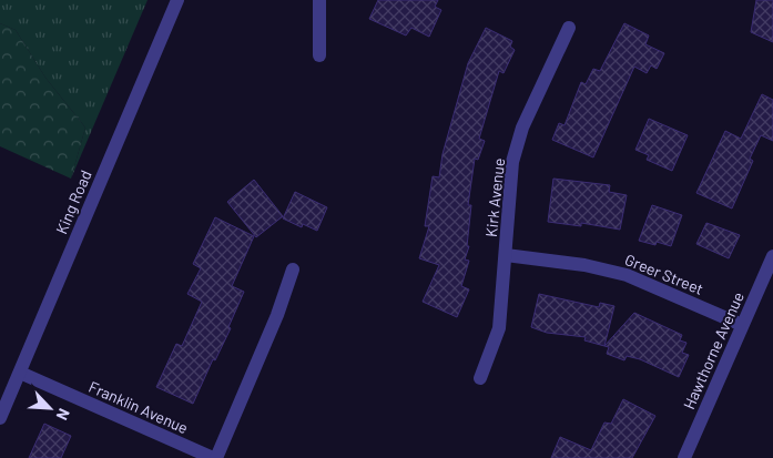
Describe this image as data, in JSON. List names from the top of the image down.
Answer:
{
  "streets": {
    "street": [
      "Kirk Avenue",
      "King Road",
      "Greer Street",
      "Hawthorne Avenue",
      "Franklin Avenue"
    ]
  },
  "crossings": [
    ["Kirk Avenue", "Greer Street"],
    ["King Road", "Franklin Avenue"],
    ["Greer Street", "Hawthorne Avenue"]
  ],
  "north": "bottom right"
}
